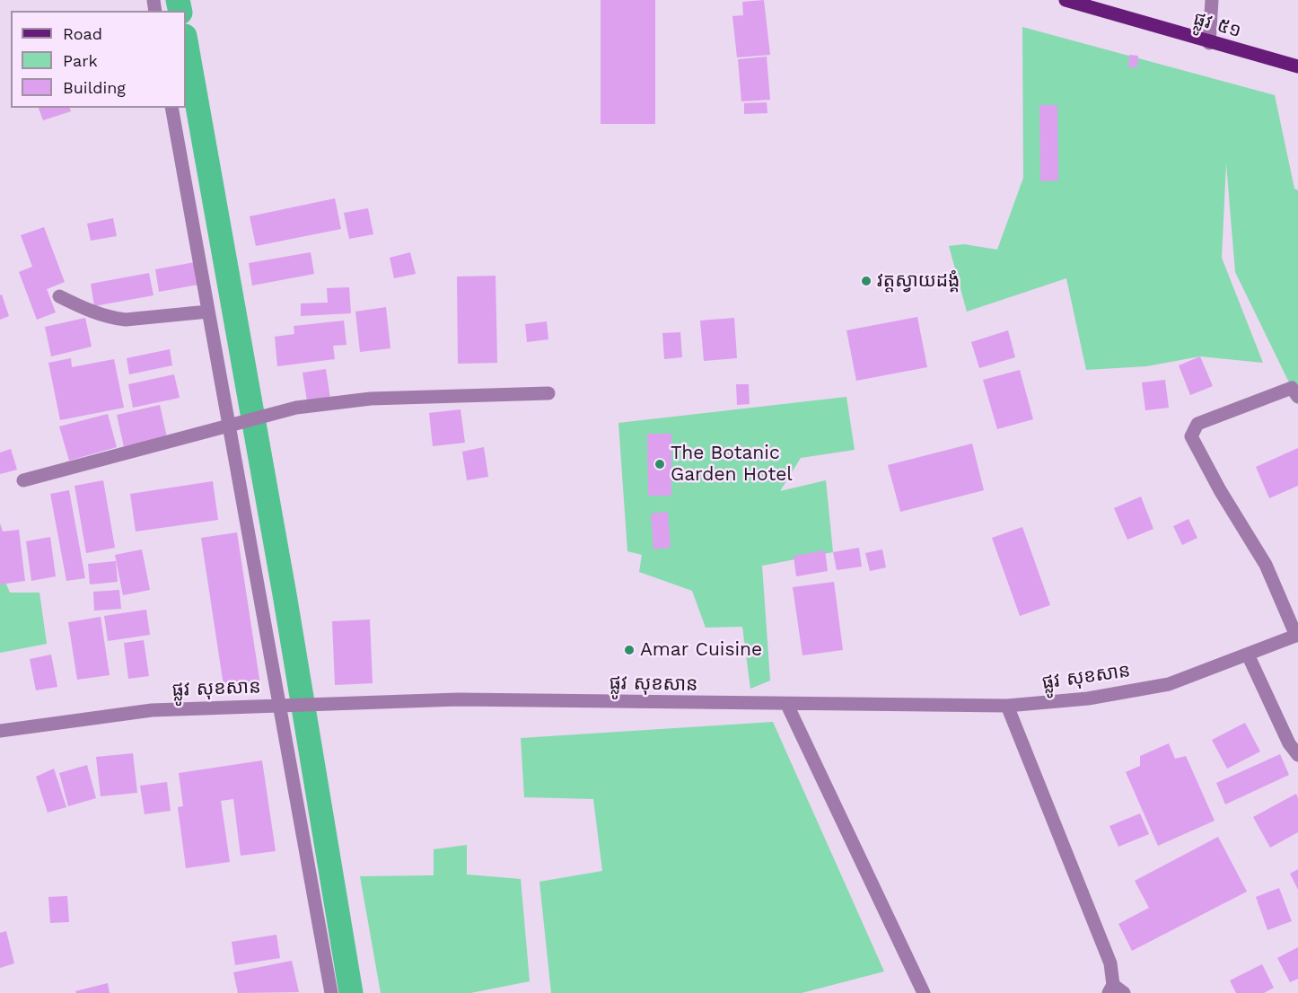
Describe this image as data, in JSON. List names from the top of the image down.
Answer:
{
  "streets": {
    "main road": ["ផ្លូវ ៥១"],
    "street": ["ផ្លូវ សុខសាន"]
  },
  "places": ["វត្តស្វាយដង្គំ", "The Botanic Garden Hotel", "Amar Cuisine"],
  "legend": ["Road", "Park", "Building"]
}
